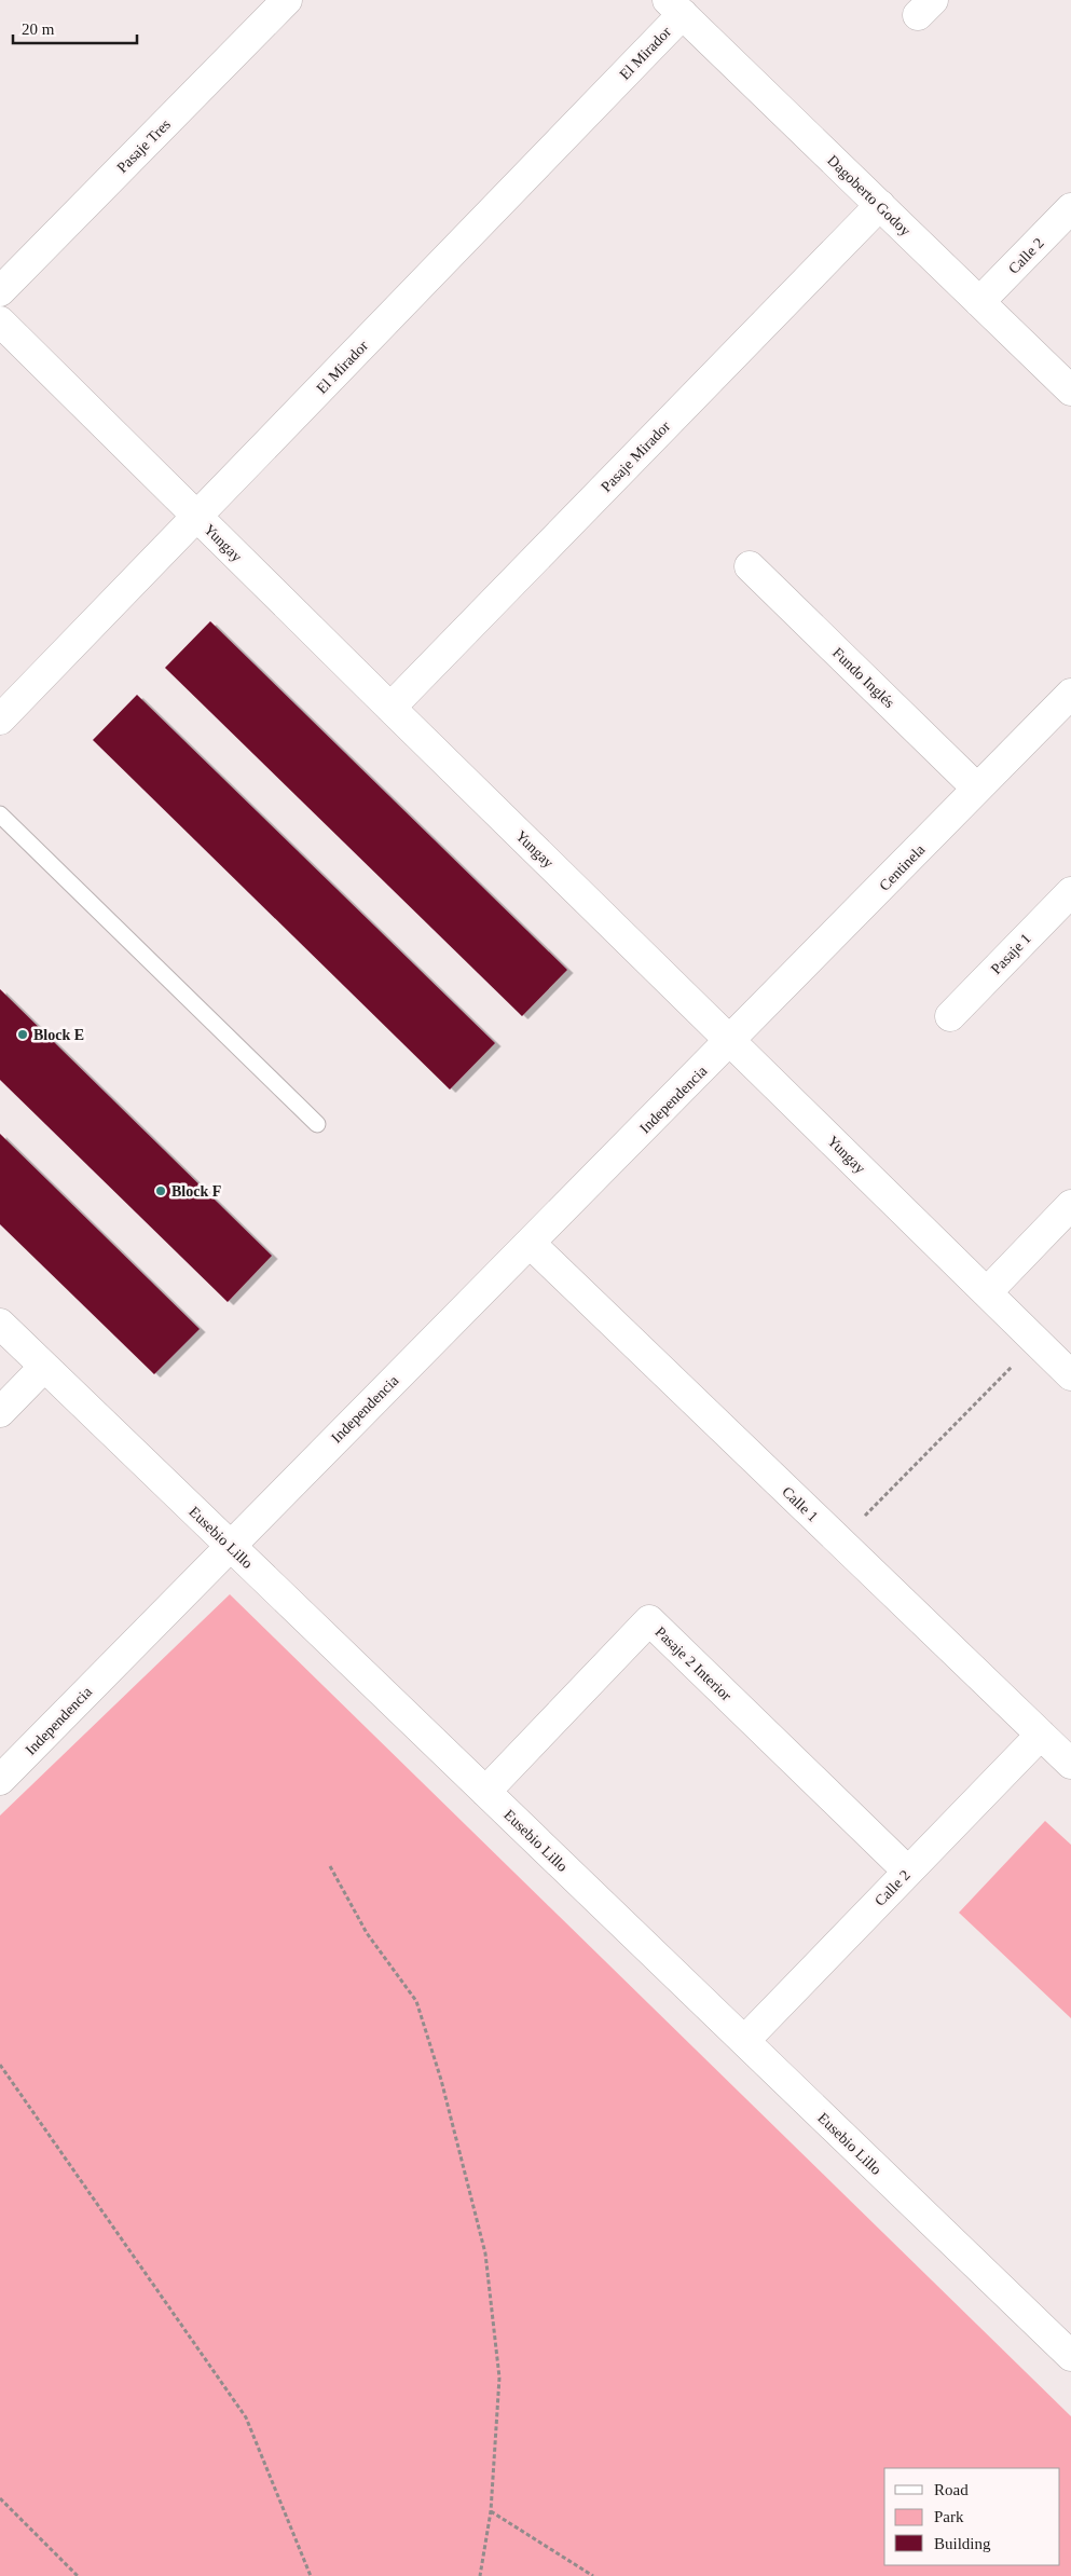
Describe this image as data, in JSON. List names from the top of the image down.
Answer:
{
  "streets": {
    "street": [
      "El Mirador",
      "Pasaje Tres",
      "Dagoberto Godoy",
      "Calle 2",
      "Pasaje Mirador",
      "Yungay",
      "Fundo Inglés",
      "Centinela",
      "Pasaje 1",
      "Independencia",
      "Calle 1",
      "Eusebio Lillo",
      "Pasaje 2 Interior"
    ]
  },
  "crossings": [
    ["El Mirador", "Dagoberto Godoy"],
    ["El Mirador", "Yungay"],
    ["Dagoberto Godoy", "Calle 2"],
    ["Dagoberto Godoy", "Pasaje Mirador"],
    ["Calle 2", "Calle 1"],
    ["Calle 2", "Eusebio Lillo"],
    ["Calle 2", "Pasaje 2 Interior"],
    ["Pasaje Mirador", "Yungay"],
    ["Yungay", "Centinela"],
    ["Yungay", "Independencia"],
    ["Fundo Inglés", "Centinela"],
    ["Centinela", "Independencia"],
    ["Independencia", "Calle 1"],
    ["Independencia", "Eusebio Lillo"],
    ["Eusebio Lillo", "Pasaje 2 Interior"]
  ],
  "places": ["Block E", "Block F"],
  "legend": ["Road", "Park", "Building"],
  "scale_bar": "20 m"
}
